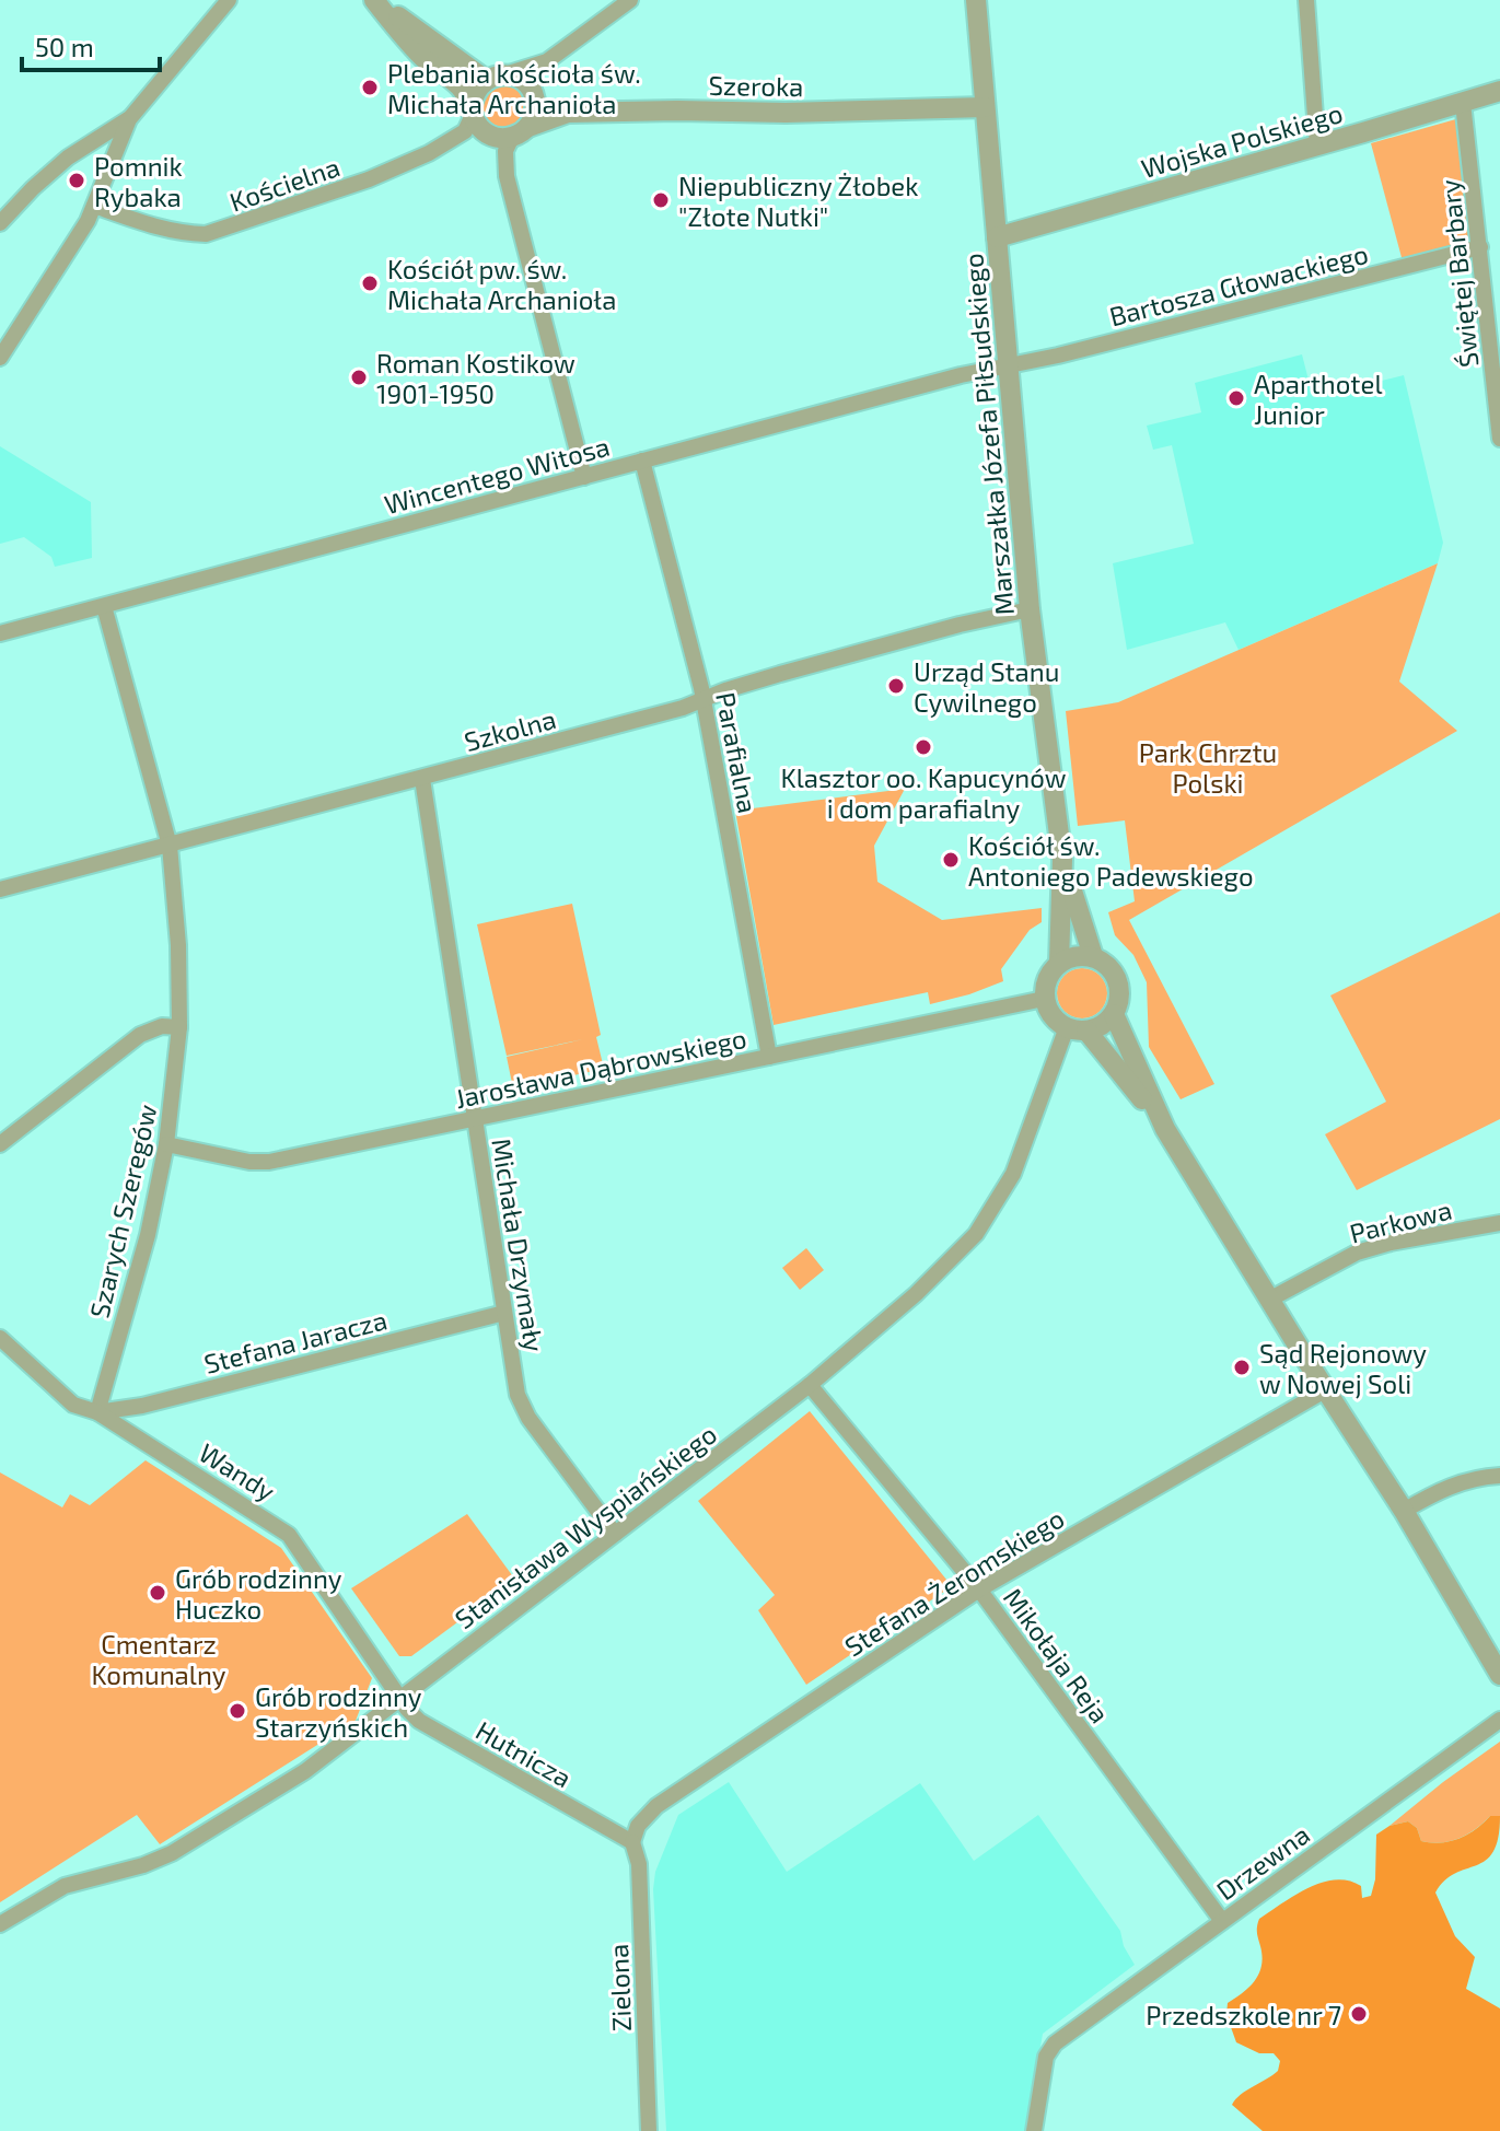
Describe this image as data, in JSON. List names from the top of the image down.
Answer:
{
  "streets": {
    "street": [
      "Szeroka",
      "Wojska Polskiego",
      "Kościelna",
      "Świętej Barbary",
      "Bartosza Głowackiego",
      "Marszałka Józefa Piłsudskiego",
      "Wincentego Witosa",
      "Szkolna",
      "Parafialna",
      "Jarosława Dąbrowskiego",
      "Szarych Szeregów",
      "Parkowa",
      "Michała Drzymały",
      "Stefana Jaracza",
      "Wandy",
      "Stanisława Wyspiańskiego",
      "Stefana Żeromskiego",
      "Mikołaja Reja",
      "Hutnicza",
      "Drzewna",
      "Zielona"
    ]
  },
  "crossings": [
    ["Szeroka", "Kościelna"],
    ["Szeroka", "Marszałka Józefa Piłsudskiego"],
    ["Wojska Polskiego", "Świętej Barbary"],
    ["Wojska Polskiego", "Marszałka Józefa Piłsudskiego"],
    ["Świętej Barbary", "Bartosza Głowackiego"],
    ["Bartosza Głowackiego", "Marszałka Józefa Piłsudskiego"],
    ["Bartosza Głowackiego", "Wincentego Witosa"],
    ["Marszałka Józefa Piłsudskiego", "Wincentego Witosa"],
    ["Marszałka Józefa Piłsudskiego", "Szkolna"],
    ["Marszałka Józefa Piłsudskiego", "Jarosława Dąbrowskiego"],
    ["Marszałka Józefa Piłsudskiego", "Stanisława Wyspiańskiego"],
    ["Wincentego Witosa", "Parafialna"],
    ["Wincentego Witosa", "Szarych Szeregów"],
    ["Szkolna", "Parafialna"],
    ["Szkolna", "Szarych Szeregów"],
    ["Szkolna", "Michała Drzymały"],
    ["Parafialna", "Jarosława Dąbrowskiego"],
    ["Jarosława Dąbrowskiego", "Szarych Szeregów"],
    ["Jarosława Dąbrowskiego", "Michała Drzymały"],
    ["Jarosława Dąbrowskiego", "Stanisława Wyspiańskiego"],
    ["Szarych Szeregów", "Stefana Jaracza"],
    ["Szarych Szeregów", "Wandy"],
    ["Michała Drzymały", "Stefana Jaracza"],
    ["Michała Drzymały", "Stanisława Wyspiańskiego"],
    ["Stefana Jaracza", "Wandy"],
    ["Wandy", "Stanisława Wyspiańskiego"],
    ["Wandy", "Hutnicza"],
    ["Stanisława Wyspiańskiego", "Mikołaja Reja"],
    ["Stanisława Wyspiańskiego", "Hutnicza"],
    ["Stefana Żeromskiego", "Mikołaja Reja"],
    ["Stefana Żeromskiego", "Hutnicza"],
    ["Stefana Żeromskiego", "Zielona"],
    ["Mikołaja Reja", "Drzewna"],
    ["Hutnicza", "Zielona"]
  ],
  "parks": ["Park Chrztu Polski", "Cmentarz Komunalny"],
  "places": [
    "Plebania kościoła św. Michała Archanioła",
    "Pomnik Rybaka",
    "Niepubliczny Żłobek \"Złote Nutki\"",
    "Kościół pw. św. Michała Archanioła",
    "Roman Kostikow 1901-1950",
    "Aparthotel Junior",
    "Urząd Stanu Cywilnego",
    "Klasztor oo. Kapucynów i dom parafialny",
    "Kościół św. Antoniego Padewskiego",
    "Sąd Rejonowy w Nowej Soli",
    "Grób rodzinny Huczko",
    "Grób rodzinny Starzyńskich",
    "Przedszkole nr 7"
  ],
  "scale_bar": "50 m"
}
